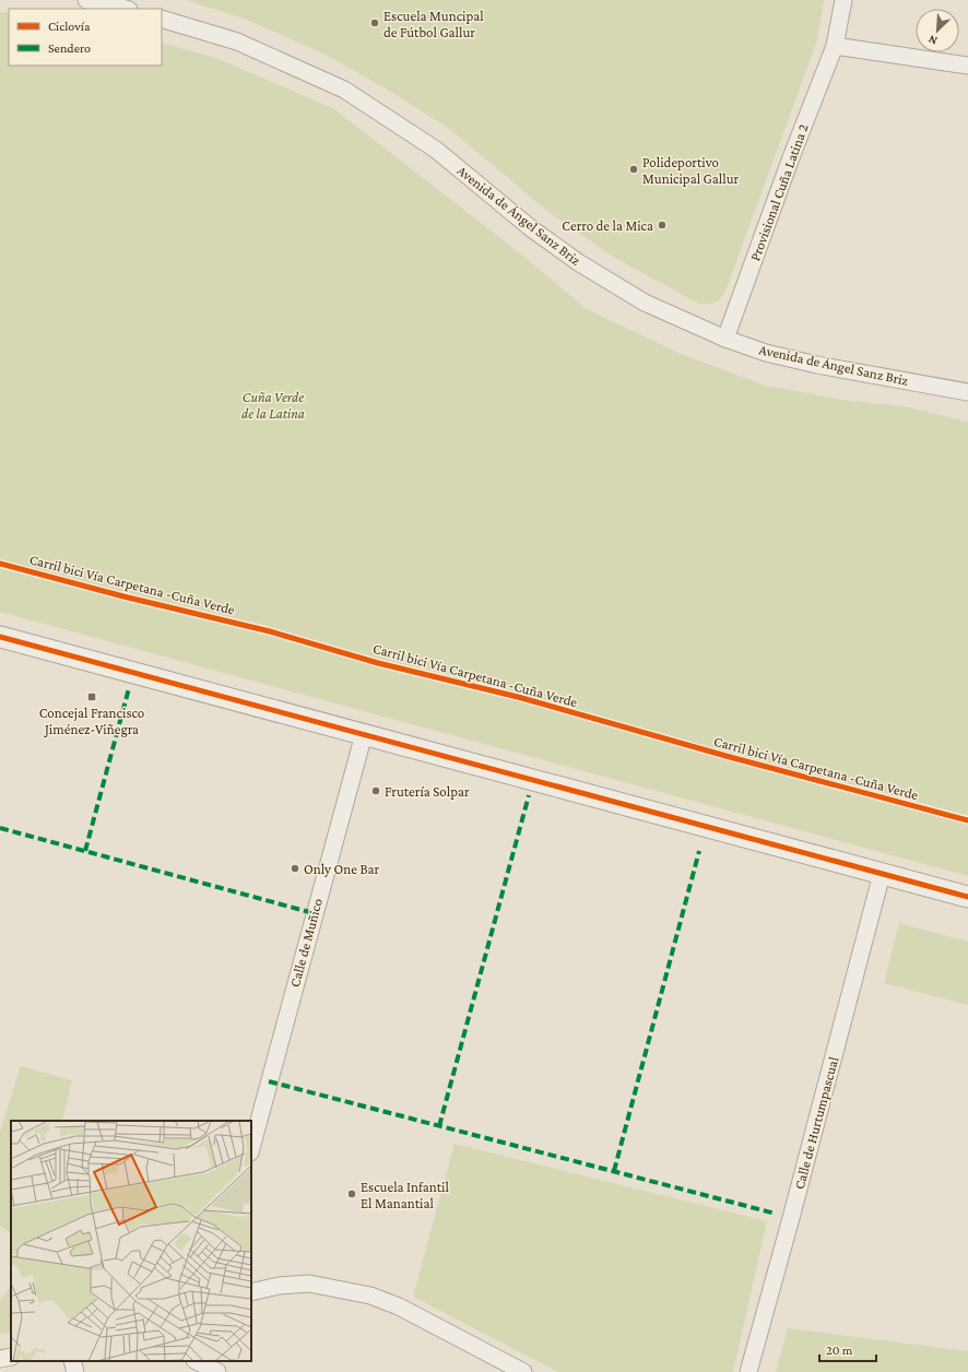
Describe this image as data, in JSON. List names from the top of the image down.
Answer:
{
  "streets": {
    "street": [
      "Provisional Cuña Latina 2",
      "Avenida de Ángel Sanz Briz",
      "Calle de Muñico",
      "Calle de Hurtumpascual"
    ],
    "cycle path": ["Carril bici Vía Carpetana -Cuña Verde"]
  },
  "crossings": [
    ["Provisional Cuña Latina 2", "Avenida de Ángel Sanz Briz"]
  ],
  "parks": ["Cuña Verde de la Latina"],
  "places": {
    "other": [
      "Escuela Muncipal de Fútbol Gallur",
      "Polideportivo Municipal Gallur",
      "Cerro de la Mica",
      "Frutería Solpar",
      "Only One Bar",
      "Escuela Infantil El Manantial"
    ],
    "transit": ["Concejal Francisco Jiménez-Viñegra"]
  },
  "legend": ["Ciclovía", "Sendero"],
  "scale_bar": "20 m",
  "north": "bottom left"
}
